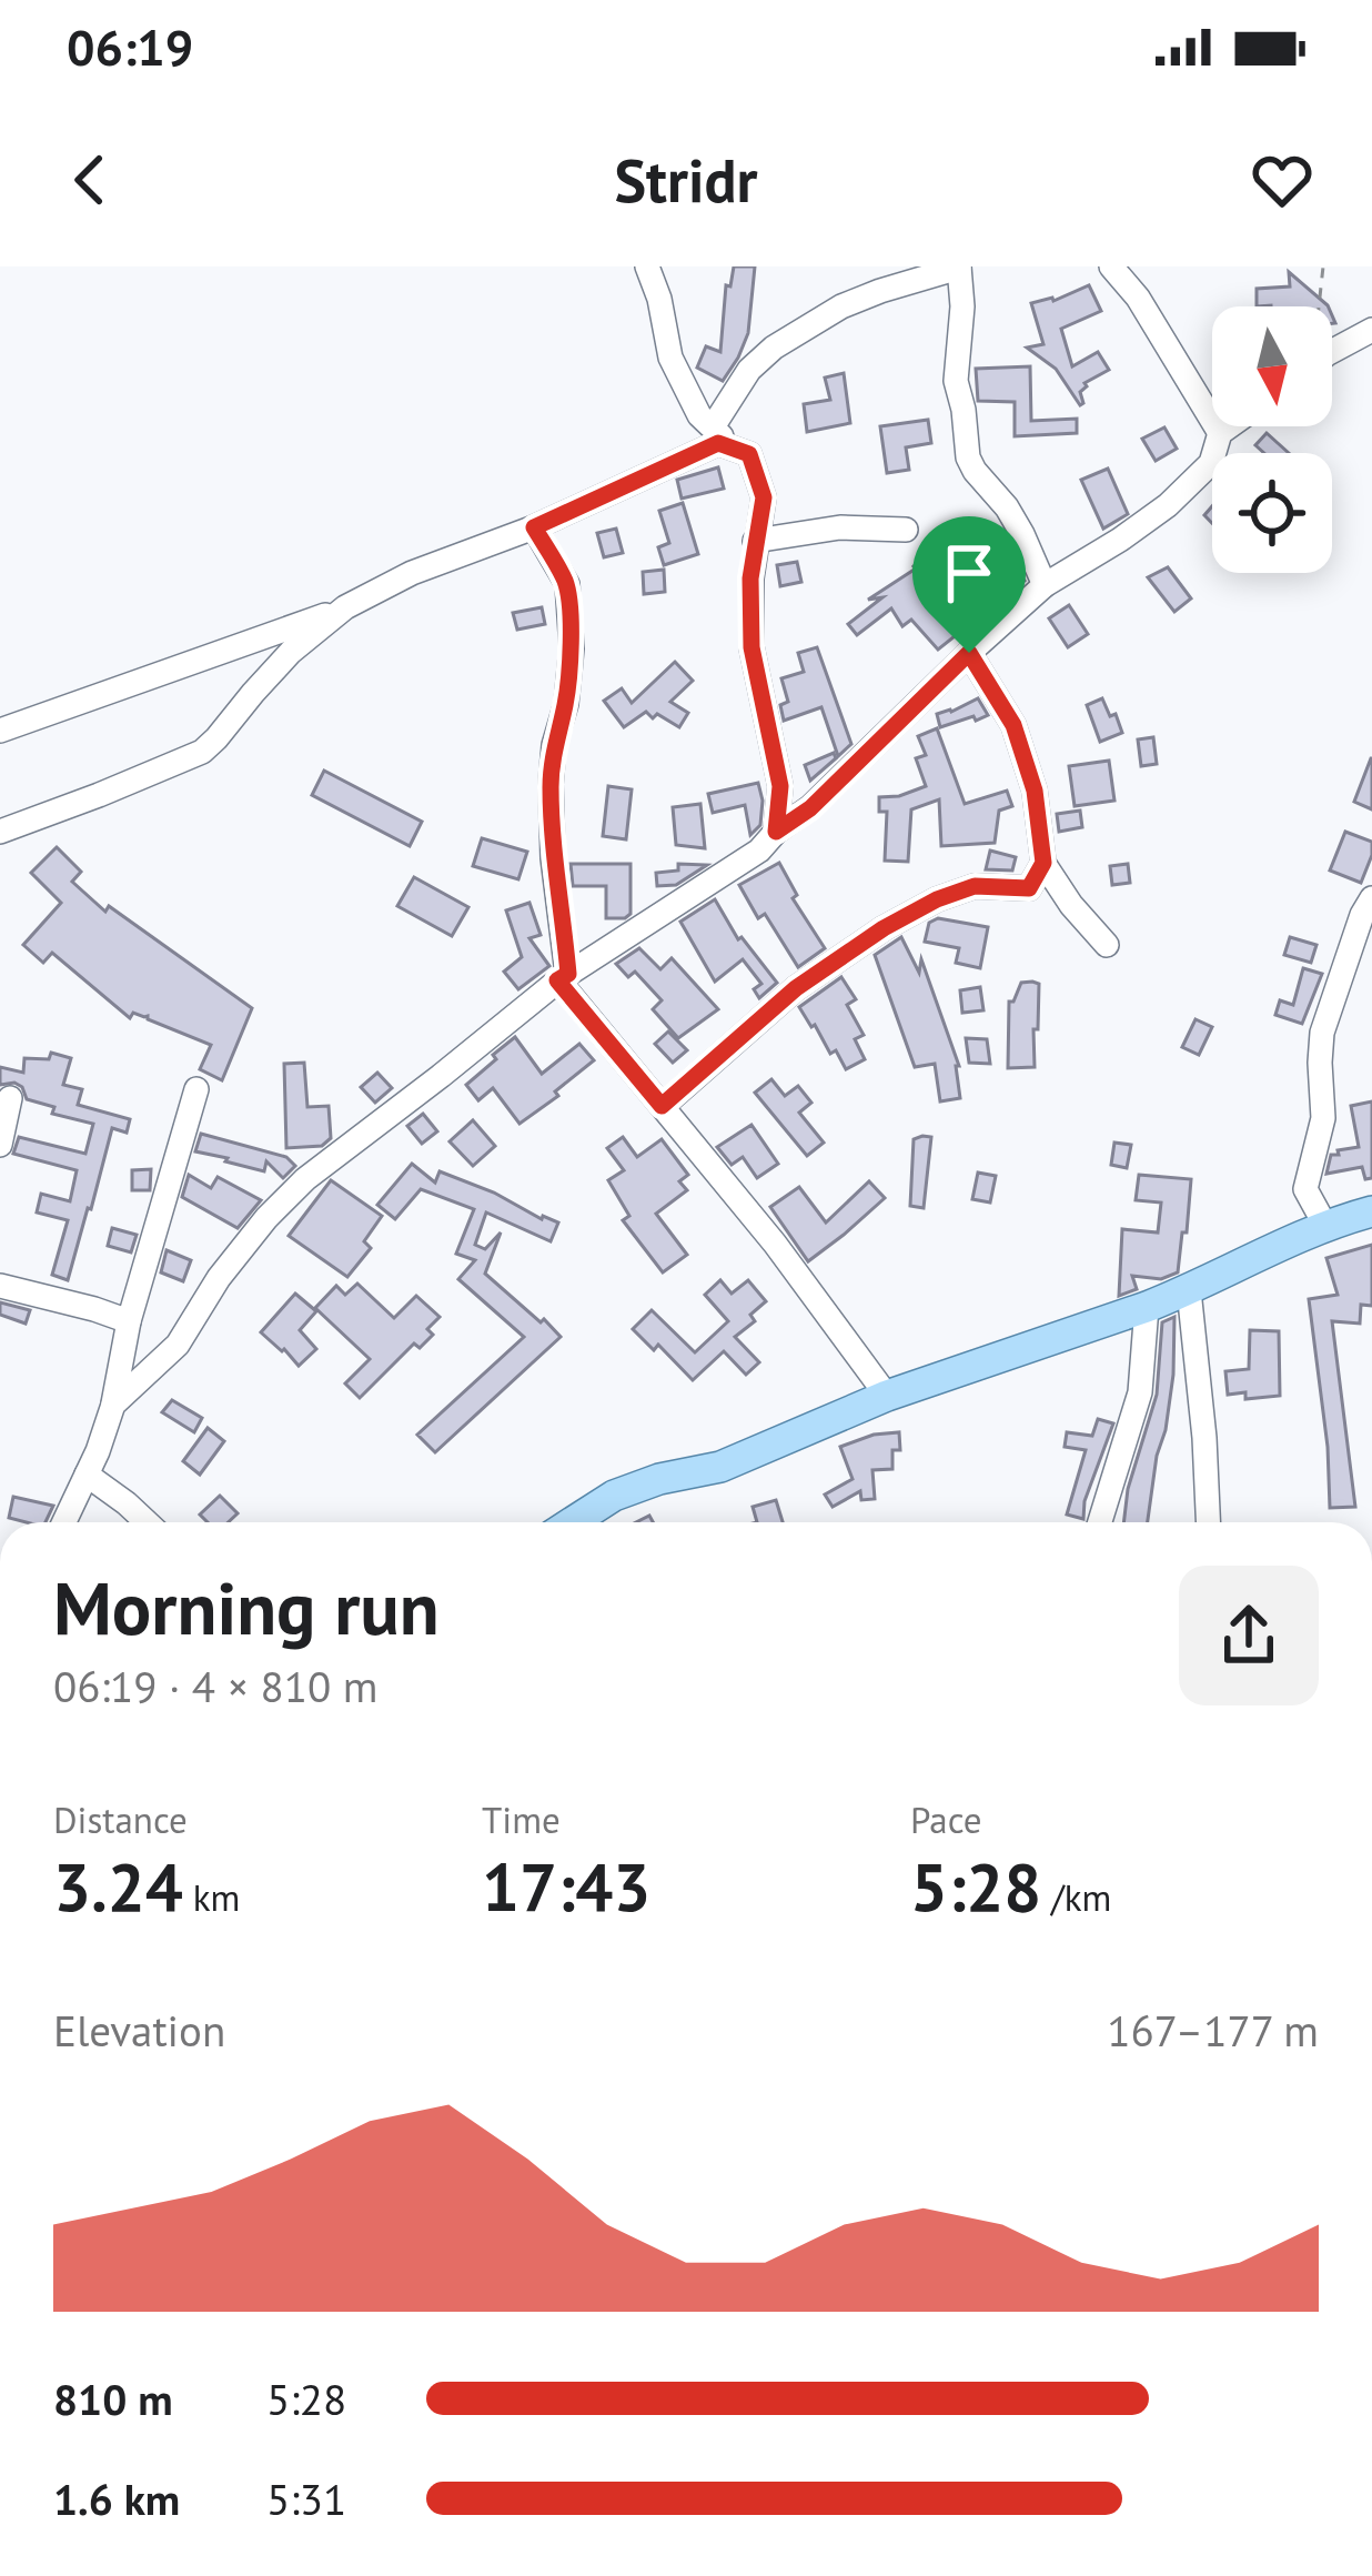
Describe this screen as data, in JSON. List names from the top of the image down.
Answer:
{
  "north": "bottom",
  "page": {
    "status": "06:19",
    "header": "Stridr",
    "heading": ["Morning run", "06:19 · 4 × 810 m"],
    "stats": [
      ["Distance", "3.24 km"],
      ["Time", "17:43"],
      ["Pace", "5:28 /km"]
    ],
    "chart": ["Elevation", "167–177 m"],
    "list": [
      {
        "name": "810 m",
        "note": "5:28"
      },
      {
        "name": "1.6 km",
        "note": "5:31"
      }
    ]
  }
}
